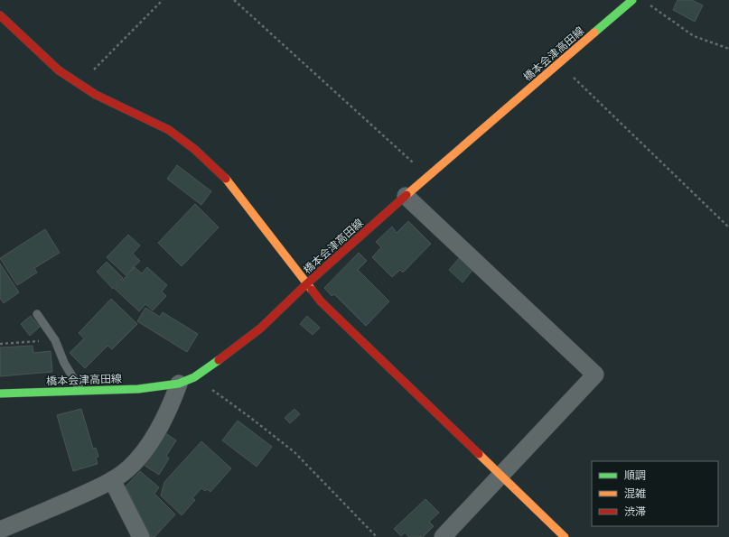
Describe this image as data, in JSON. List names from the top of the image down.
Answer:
{
  "streets": {
    "main road": ["橋本会津高田線"]
  },
  "legend": ["順調", "混雑", "渋滞"]
}
